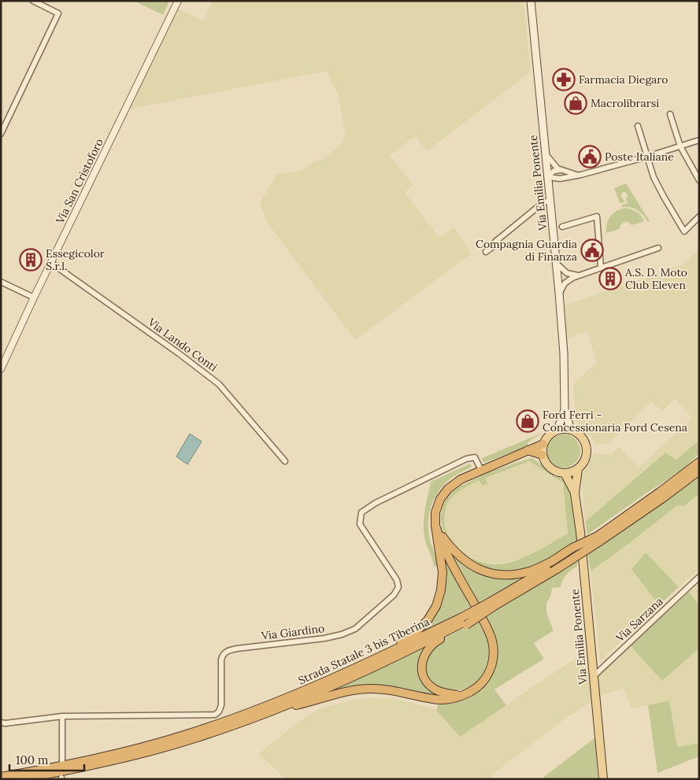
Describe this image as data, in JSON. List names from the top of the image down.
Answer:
{
  "streets": {
    "highway": ["Strada Statale 3 bis Tiberina"],
    "main road": ["Via Emilia Ponente"],
    "street": [
      "Via San Cristoforo",
      "Via Lando Conti",
      "Via Sarzana",
      "Via Giardino"
    ]
  },
  "crossings": [
    ["Via San Cristoforo", "Via Lando Conti"],
    ["Via Emilia Ponente", "Via Sarzana"]
  ],
  "places": {
    "pharmacy": ["Farmacia Diegaro"],
    "shop": ["Macrolibrarsi", "Ford Ferri - Concessionaria Ford Cesena"],
    "public building": ["Poste Italiane", "Compagnia Guardia di Finanza"],
    "building": ["Essegicolor S.r.l.", "A.S. D. Moto Club Eleven"]
  },
  "scale_bar": "100 m"
}
